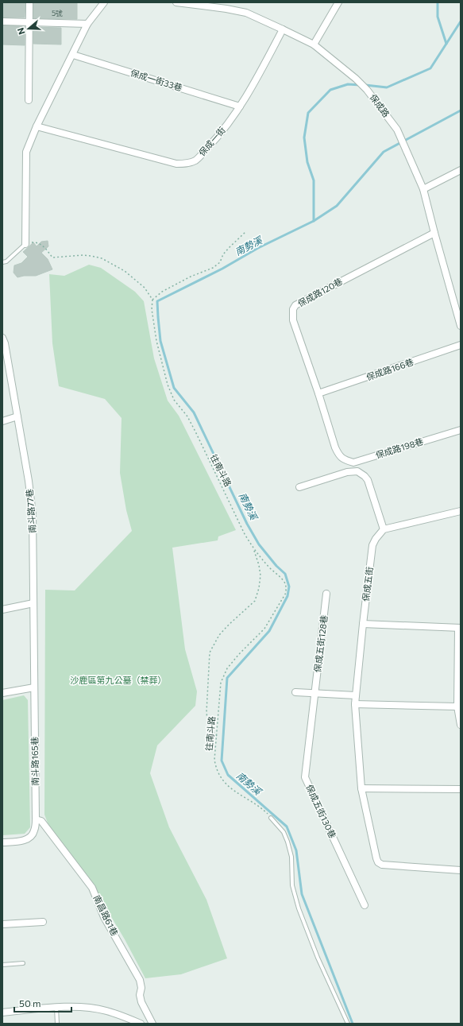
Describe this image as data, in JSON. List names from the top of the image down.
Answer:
{
  "streets": {
    "street": [
      "保成一街33巷",
      "保成路",
      "保成一街",
      "保成路120巷",
      "保成路166巷",
      "保成路198巷",
      "南斗路77巷",
      "保成五街",
      "保成五街128巷",
      "南斗路165巷",
      "保成五街130巷",
      "南昌路61巷"
    ],
    "path": ["往南斗路"]
  },
  "crossings": [
    ["保成一街33巷", "保成一街"],
    ["保成路", "保成一街"],
    ["保成路", "保成路120巷"],
    ["保成路120巷", "保成路166巷"],
    ["保成路120巷", "保成路198巷"],
    ["南斗路77巷", "南斗路165巷"],
    ["保成五街128巷", "保成五街130巷"],
    ["南斗路165巷", "南昌路61巷"]
  ],
  "water": ["南勢溪"],
  "parks": ["沙鹿區第九公墓（禁葬）"],
  "house_numbers": ["5號"],
  "scale_bar": "50 m",
  "north": "left"
}
